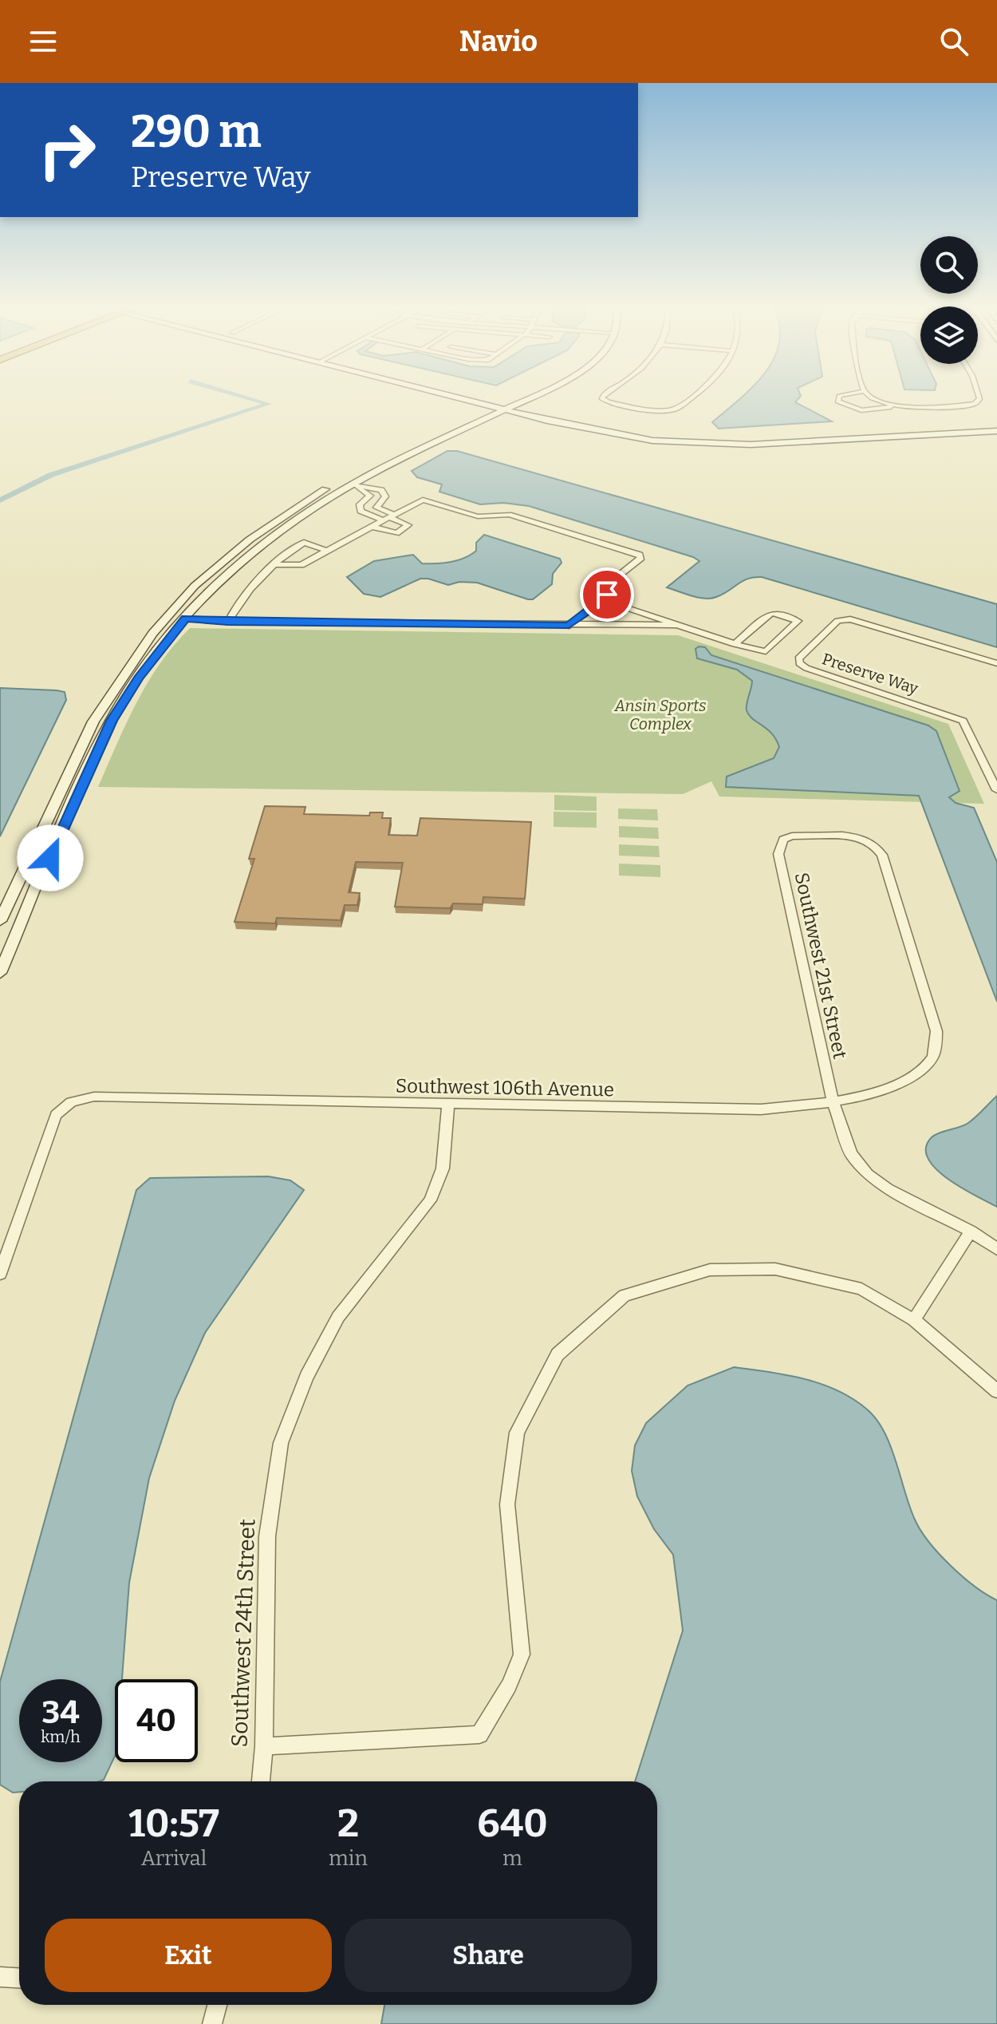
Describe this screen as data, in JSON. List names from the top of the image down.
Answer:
{
  "streets": {
    "street": [
      "Preserve Way",
      "Southwest 21st Street",
      "Southwest 106th Avenue",
      "Southwest 24th Street"
    ]
  },
  "crossings": [
    ["Southwest 21st Street", "Southwest 106th Avenue"],
    ["Southwest 106th Avenue", "Southwest 24th Street"]
  ],
  "parks": ["Ansin Sports Complex"],
  "page": {
    "header": "Navio",
    "turn": ["290 m", "Preserve Way"],
    "speed": "34 km/h",
    "limit": "40",
    "eta": [
      "10:57",
      "Arrival",
      "2",
      "min",
      "640",
      "m"
    ],
    "buttons": ["Exit", "Share"]
  }
}
